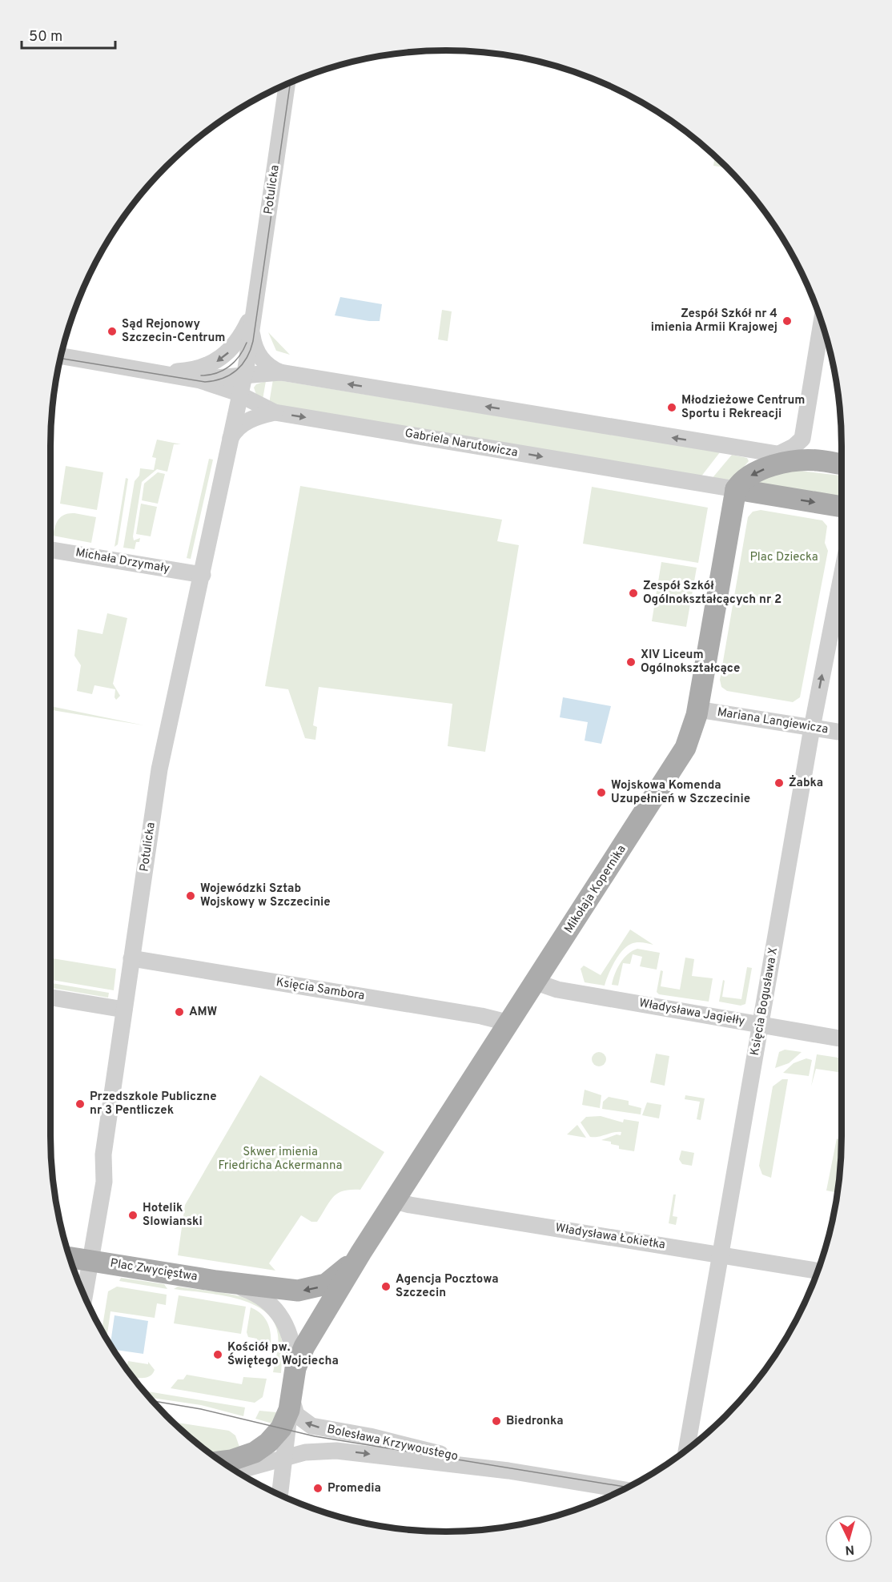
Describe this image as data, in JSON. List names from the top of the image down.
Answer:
{
  "streets": {
    "main road": ["Gabriela Narutowicza", "Mikołaja Kopernika", "Plac Zwycięstwa"],
    "street": [
      "Potulicka",
      "Michała Drzymały",
      "Mariana Langiewicza",
      "Księcia Sambora",
      "Księcia Bogusława X",
      "Władysława Jagiełły",
      "Władysława Łokietka",
      "Bolesława Krzywoustego"
    ]
  },
  "crossings": [
    ["Potulicka", "Gabriela Narutowicza"],
    ["Potulicka", "Michała Drzymały"],
    ["Potulicka", "Księcia Sambora"],
    ["Potulicka", "Plac Zwycięstwa"],
    ["Gabriela Narutowicza", "Mikołaja Kopernika"],
    ["Mariana Langiewicza", "Mikołaja Kopernika"],
    ["Mariana Langiewicza", "Księcia Bogusława X"],
    ["Mikołaja Kopernika", "Księcia Sambora"],
    ["Mikołaja Kopernika", "Władysława Jagiełły"],
    ["Mikołaja Kopernika", "Władysława Łokietka"],
    ["Mikołaja Kopernika", "Plac Zwycięstwa"],
    ["Księcia Bogusława X", "Władysława Jagiełły"],
    ["Księcia Bogusława X", "Władysława Łokietka"],
    ["Plac Zwycięstwa", "Bolesława Krzywoustego"]
  ],
  "parks": ["Plac Dziecka", "Skwer imienia Friedricha Ackermanna"],
  "places": [
    "Zespół Szkół nr 4 imienia Armii Krajowej",
    "Sąd Rejonowy Szczecin-Centrum",
    "Młodzieżowe Centrum Sportu i Rekreacji",
    "Zespół Szkół Ogólnokształcących nr 2",
    "XIV Liceum Ogólnokształcące",
    "Żabka",
    "Wojskowa Komenda Uzupełnień w Szczecinie",
    "Wojewódzki Sztab Wojskowy w Szczecinie",
    "AMW",
    "Przedszkole Publiczne nr 3 Pentliczek",
    "Hotelik Slowianski",
    "Agencja Pocztowa Szczecin",
    "Kościół pw. Świętego Wojciecha",
    "Biedronka",
    "Promedia"
  ],
  "scale_bar": "50 m",
  "north": "bottom"
}
